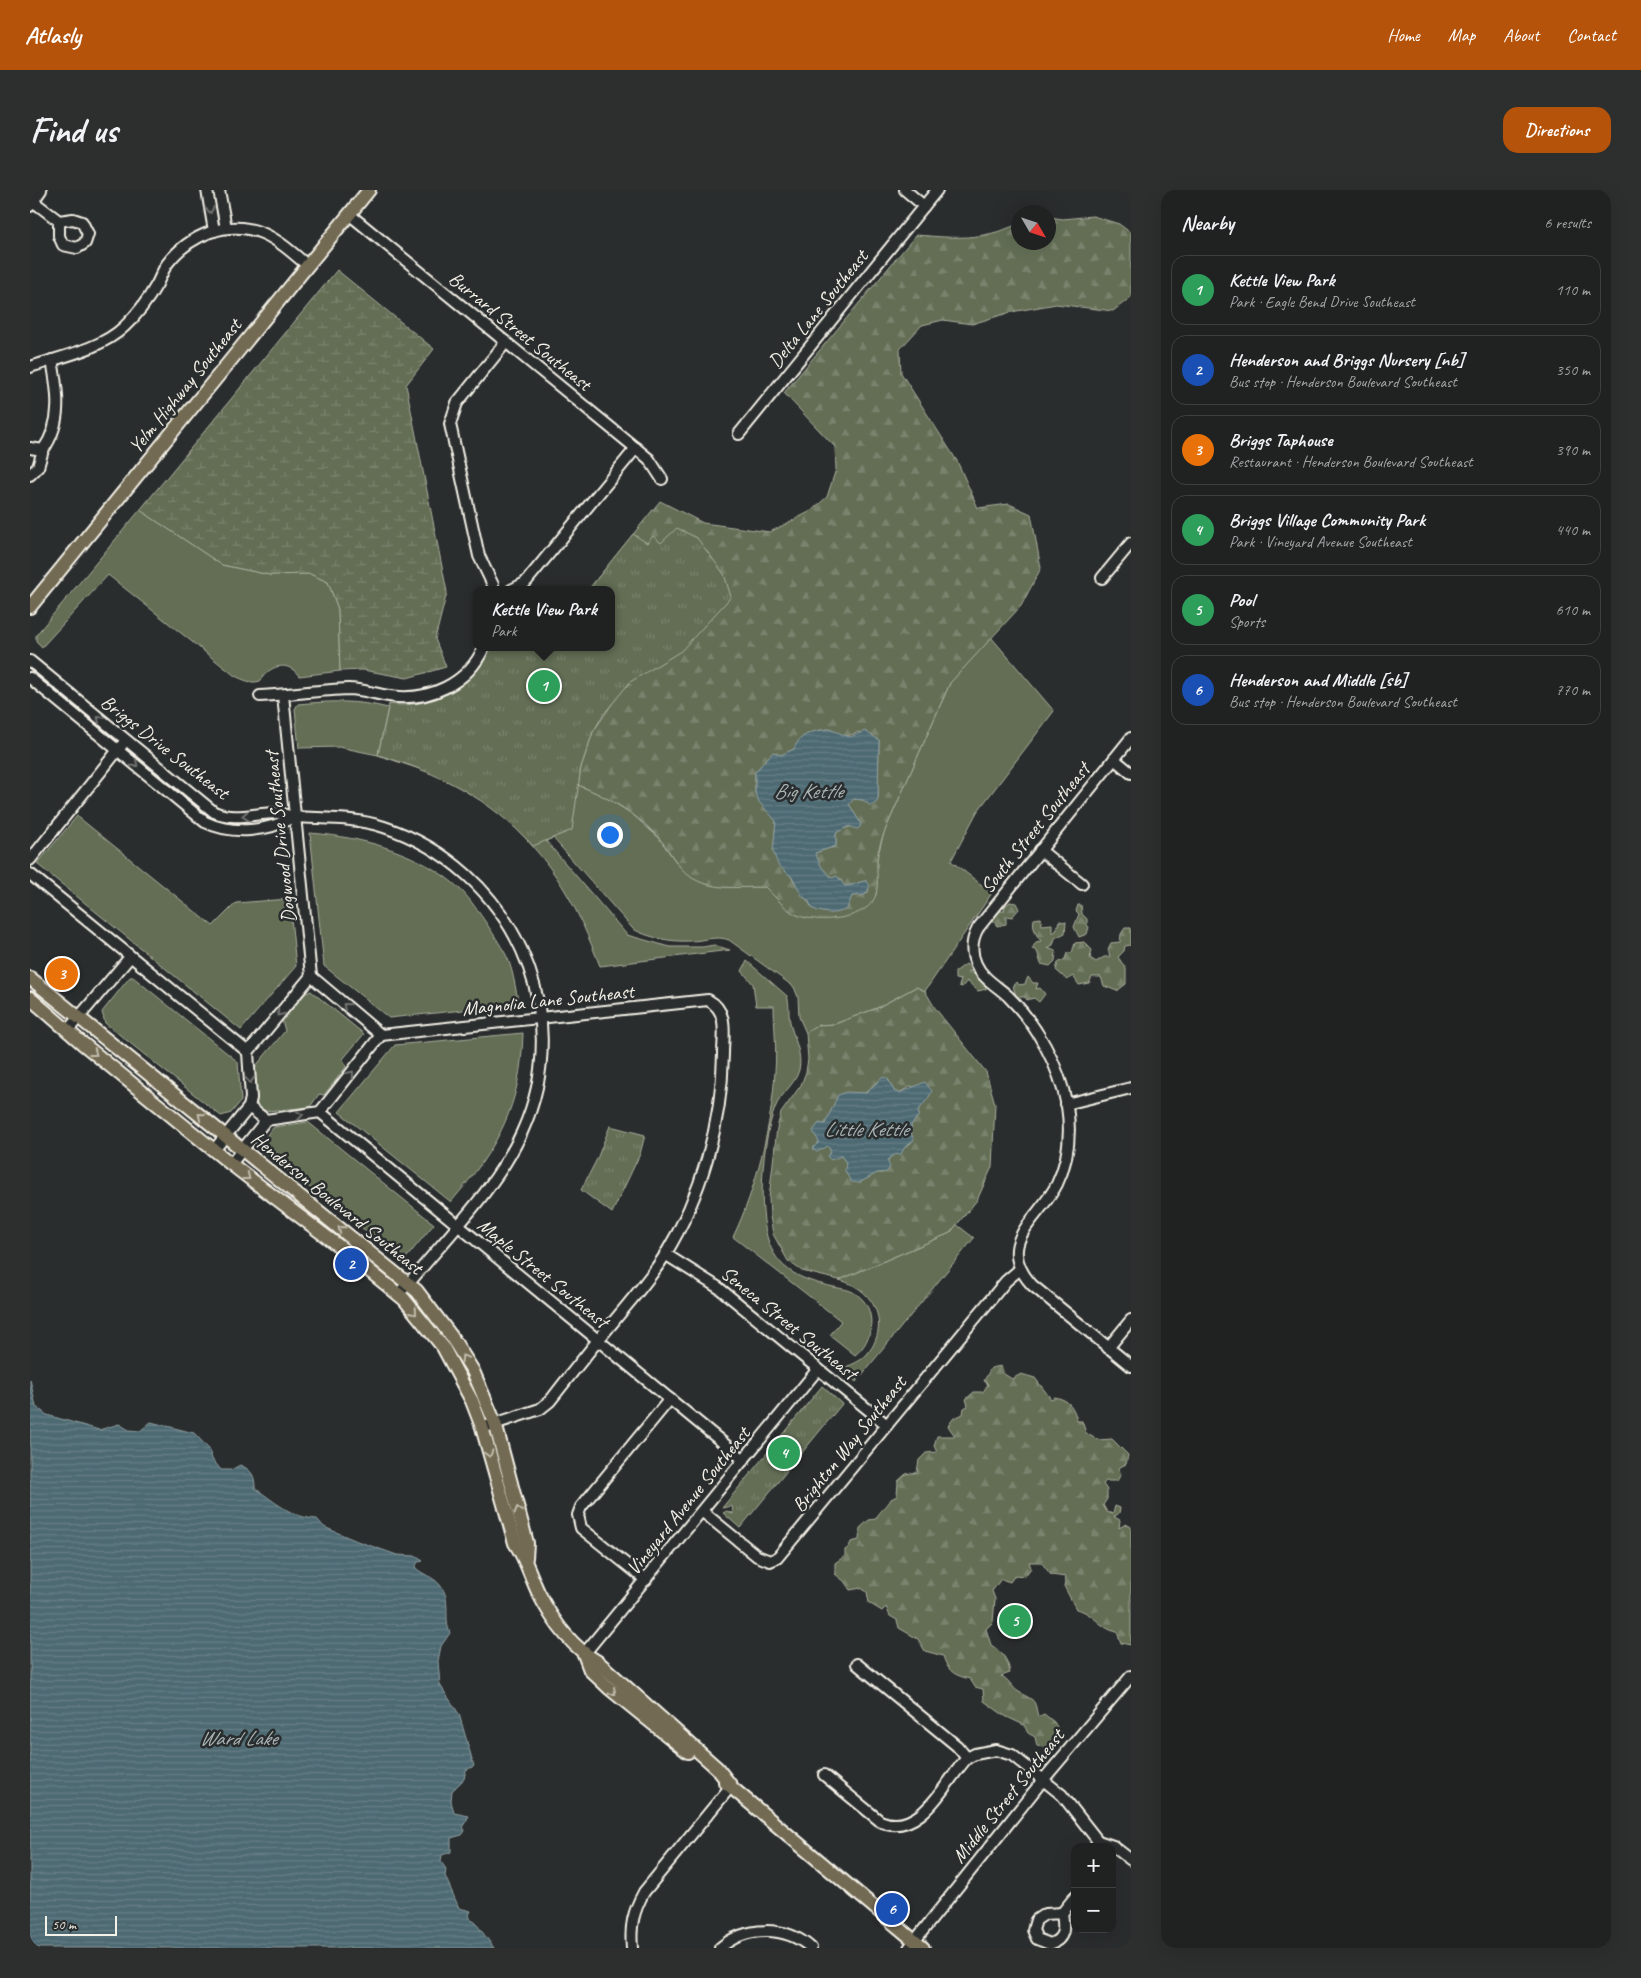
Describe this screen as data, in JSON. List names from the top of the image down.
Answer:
{
  "streets": {
    "main road": ["Yelm Highway Southeast", "Henderson Boulevard Southeast"],
    "street": [
      "Delta Lane Southeast",
      "Burrard Street Southeast",
      "Briggs Drive Southeast",
      "South Street Southeast",
      "Dogwood Drive Southeast",
      "Magnolia Lane Southeast",
      "Maple Street Southeast",
      "Seneca Street Southeast",
      "Brighton Way Southeast",
      "Vineyard Avenue Southeast",
      "Middle Street Southeast"
    ]
  },
  "crossings": [
    ["Burrard Street Southeast", "Yelm Highway Southeast"],
    ["Briggs Drive Southeast", "Dogwood Drive Southeast"],
    ["Briggs Drive Southeast", "Magnolia Lane Southeast"],
    ["Briggs Drive Southeast", "Henderson Boulevard Southeast"],
    ["Briggs Drive Southeast", "Maple Street Southeast"],
    ["Magnolia Lane Southeast", "Seneca Street Southeast"],
    ["Henderson Boulevard Southeast", "Vineyard Avenue Southeast"],
    ["Henderson Boulevard Southeast", "Middle Street Southeast"],
    ["Maple Street Southeast", "Vineyard Avenue Southeast"],
    ["Seneca Street Southeast", "Brighton Way Southeast"],
    ["Seneca Street Southeast", "Vineyard Avenue Southeast"],
    ["Brighton Way Southeast", "Vineyard Avenue Southeast"]
  ],
  "water": ["Big Kettle", "Little Kettle", "Ward Lake"],
  "scale_bar": "50 m",
  "north": "bottom right",
  "page": {
    "header": "Atlasly",
    "nav": [
      "Home",
      "Map",
      "About",
      "Contact"
    ],
    "buttons": "Directions",
    "title": "Find us",
    "heading": ["Nearby", "6 results"],
    "list": [
      {
        "mark": "1",
        "name": "Kettle View Park",
        "note": "Park · Eagle Bend Drive Southeast",
        "value": "110 m"
      },
      {
        "mark": "2",
        "name": "Henderson and Briggs Nursery [nb]",
        "note": "Bus stop · Henderson Boulevard Southeast",
        "value": "350 m"
      },
      {
        "mark": "3",
        "name": "Briggs Taphouse",
        "note": "Restaurant · Henderson Boulevard Southeast",
        "value": "390 m"
      },
      {
        "mark": "4",
        "name": "Briggs Village Community Park",
        "note": "Park · Vineyard Avenue Southeast",
        "value": "440 m"
      },
      {
        "mark": "5",
        "name": "Pool",
        "note": "Sports",
        "value": "610 m"
      },
      {
        "mark": "6",
        "name": "Henderson and Middle [sb]",
        "note": "Bus stop · Henderson Boulevard Southeast",
        "value": "770 m"
      }
    ],
    "popup": ["Kettle View Park", "Park"],
    "pins": [
      "1",
      "3",
      "2",
      "4",
      "5",
      "6"
    ],
    "map_buttons": ["+", "−"],
    "scale": "50 m"
  }
}
